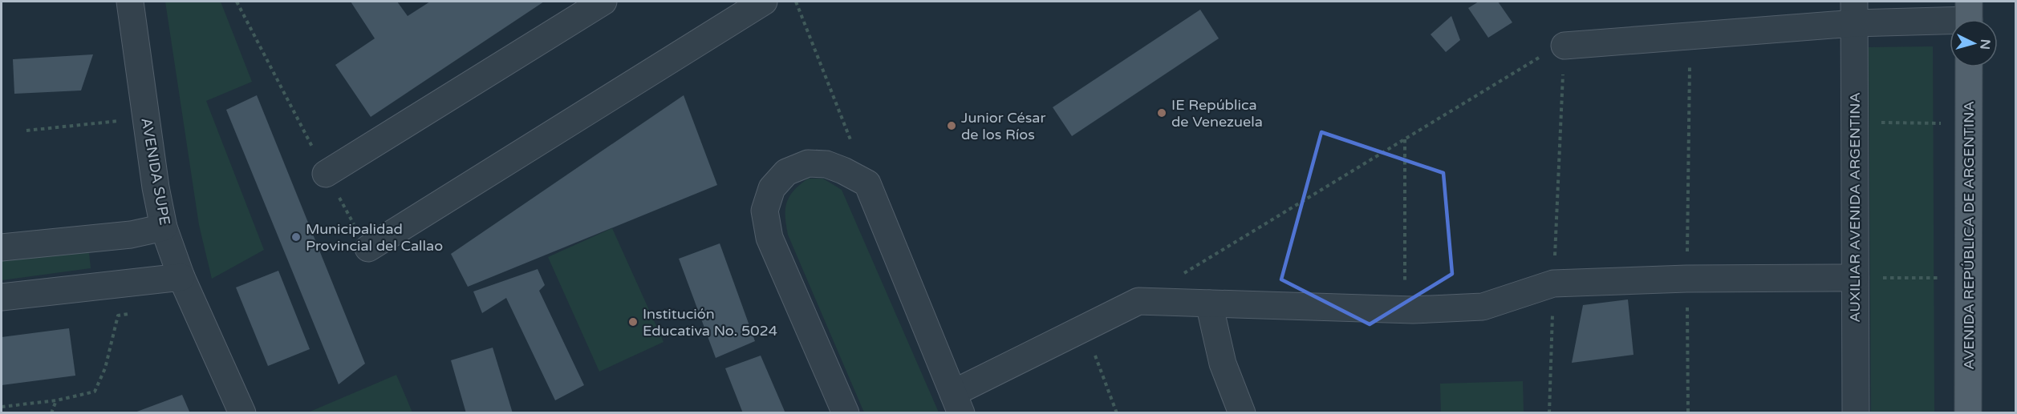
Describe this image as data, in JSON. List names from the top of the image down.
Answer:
{
  "streets": {
    "main road": ["AVENIDA REPÚBLICA DE ARGENTINA"],
    "street": ["AVENIDA SUPE", "AUXILIAR AVENIDA ARGENTINA"]
  },
  "places": [
    "IE República de Venezuela",
    "Junior César de los Ríos",
    "Municipalidad Provincial del Callao",
    "Institución Educativa No. 5024"
  ],
  "north": "right"
}
